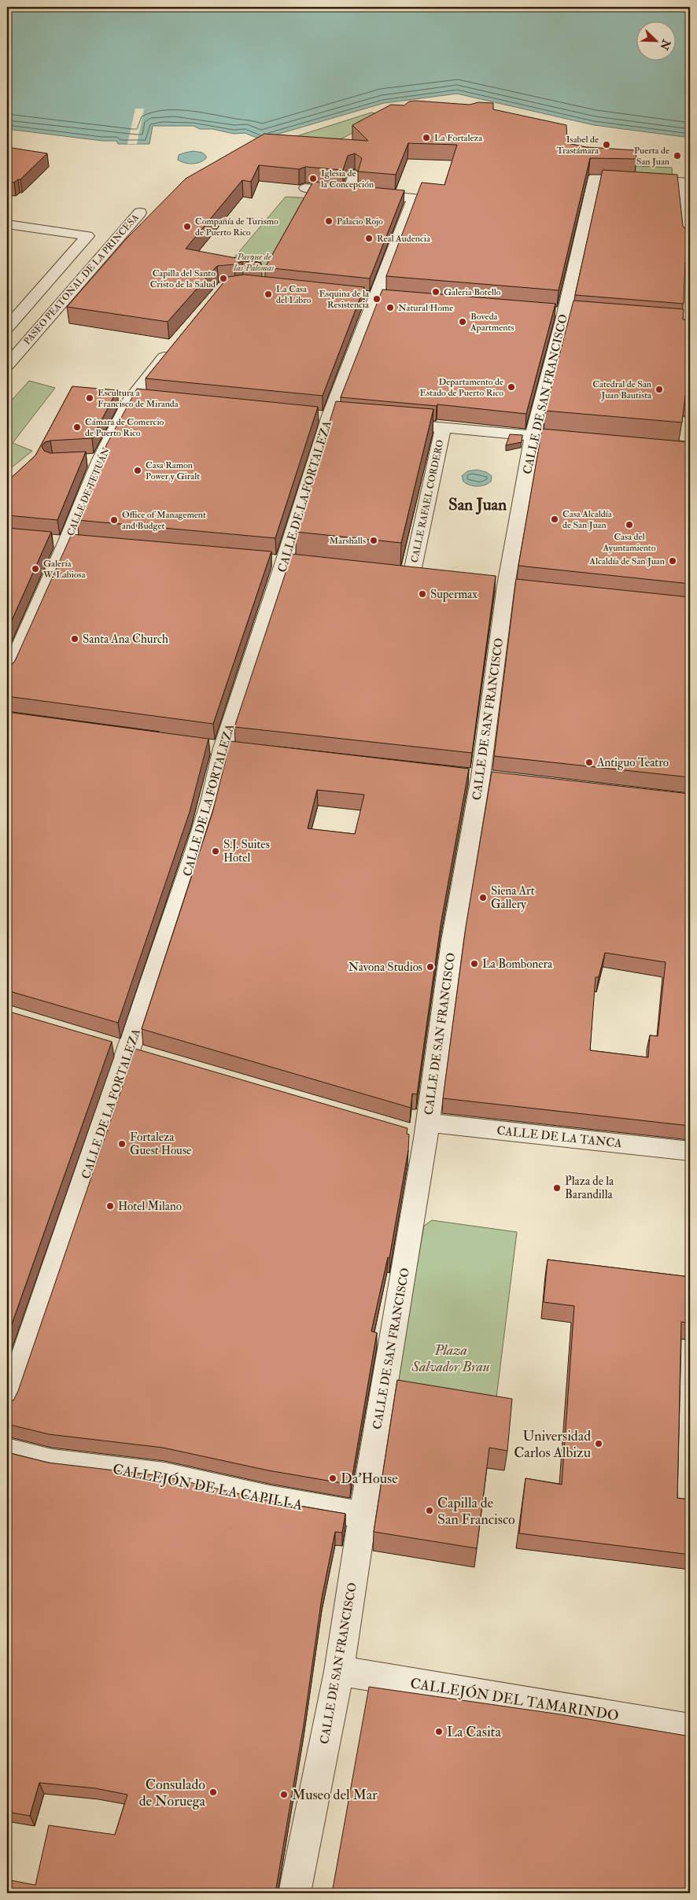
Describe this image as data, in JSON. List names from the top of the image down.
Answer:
{
  "streets": {
    "street": [
      "PASEO PEATONAL DE LA PRINCESA",
      "CALLE DE SAN FRANCISCO",
      "CALLE DE TETUÁN",
      "CALLE DE LA FORTALEZA",
      "CALLE RAFAEL CORDERO",
      "CALLE DE LA TANCA",
      "CALLEJÓN DE LA CAPILLA",
      "CALLEJÓN DEL TAMARINDO"
    ]
  },
  "crossings": [
    ["CALLE DE SAN FRANCISCO", "CALLE DE LA TANCA"],
    ["CALLE DE SAN FRANCISCO", "CALLEJÓN DE LA CAPILLA"],
    ["CALLE DE SAN FRANCISCO", "CALLEJÓN DEL TAMARINDO"]
  ],
  "districts": ["San Juan"],
  "parks": ["Parque de las Palomas", "Plaza Salvador Brau"],
  "places": [
    "La Fortaleza",
    "Isabel de Trastámara",
    "Puerta de San Juan",
    "Iglesia de la Concepción",
    "Palacio Rojo",
    "Compañía de Turismo de Puerto Rico",
    "Real Audencia",
    "Capilla del Santo Cristo de la Salud",
    "Galeria Botello",
    "La Casa del Libro",
    "Esquina de la Resistencia",
    "Natural Home",
    "Boveda Apartments",
    "Departamento de Estado de Puerto Rico",
    "Catedral de San Juan Bautista",
    "Escultura a Francisco de Miranda",
    "Cámara de Comercio de Puerto Rico",
    "Casa Ramon Power y Giralt",
    "Casa Alcaldía de San Juan",
    "Office of Management and Budget",
    "Casa del Ayuntamiento",
    "Marshalls",
    "Alcaldía de San Juan",
    "Galería W. Labiosa",
    "Supermax",
    "Santa Ana Church",
    "Antiguo Teatro",
    "S.J. Suites Hotel",
    "Siena Art Gallery",
    "La Bombonera",
    "Navona Studios",
    "Fortaleza Guest House",
    "Plaza de la Barandilla",
    "Hotel Milano",
    "Universidad Carlos Albizu",
    "Da'House",
    "Capilla de San Francisco",
    "La Casita",
    "Consulado de Noruega",
    "Museo del Mar"
  ],
  "north": "bottom right"
}
